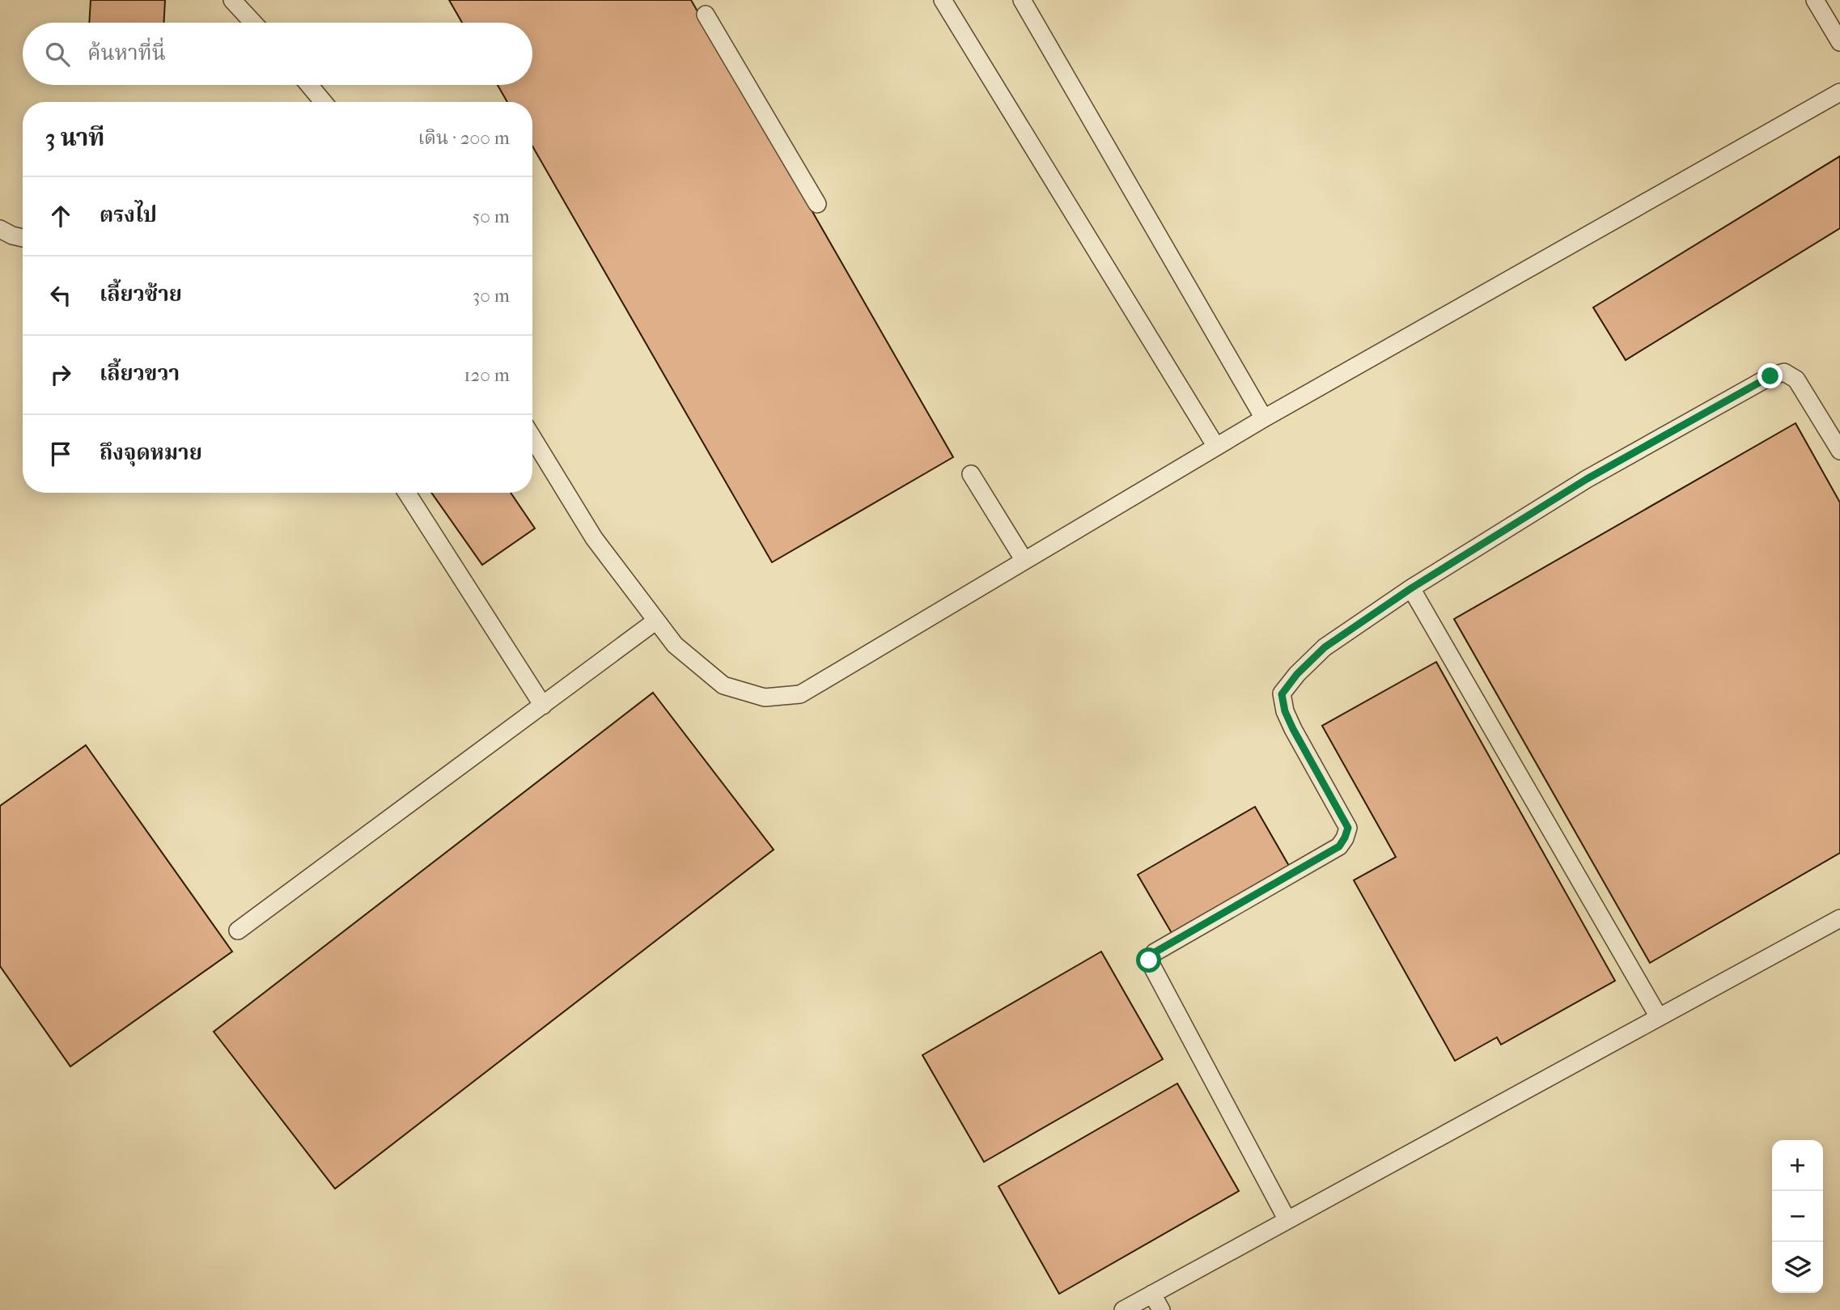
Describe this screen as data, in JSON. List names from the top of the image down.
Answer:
{
  "page": {
    "search": "ค้นหาที่นี่",
    "heading": ["3 นาที", "เดิน · 200 m"],
    "list": [
      ["ตรงไป", "50 m"],
      ["เลี้ยวซ้าย", "30 m"],
      ["เลี้ยวขวา", "120 m"],
      "ถึงจุดหมาย"
    ],
    "map_buttons": ["+", "−"]
  }
}
